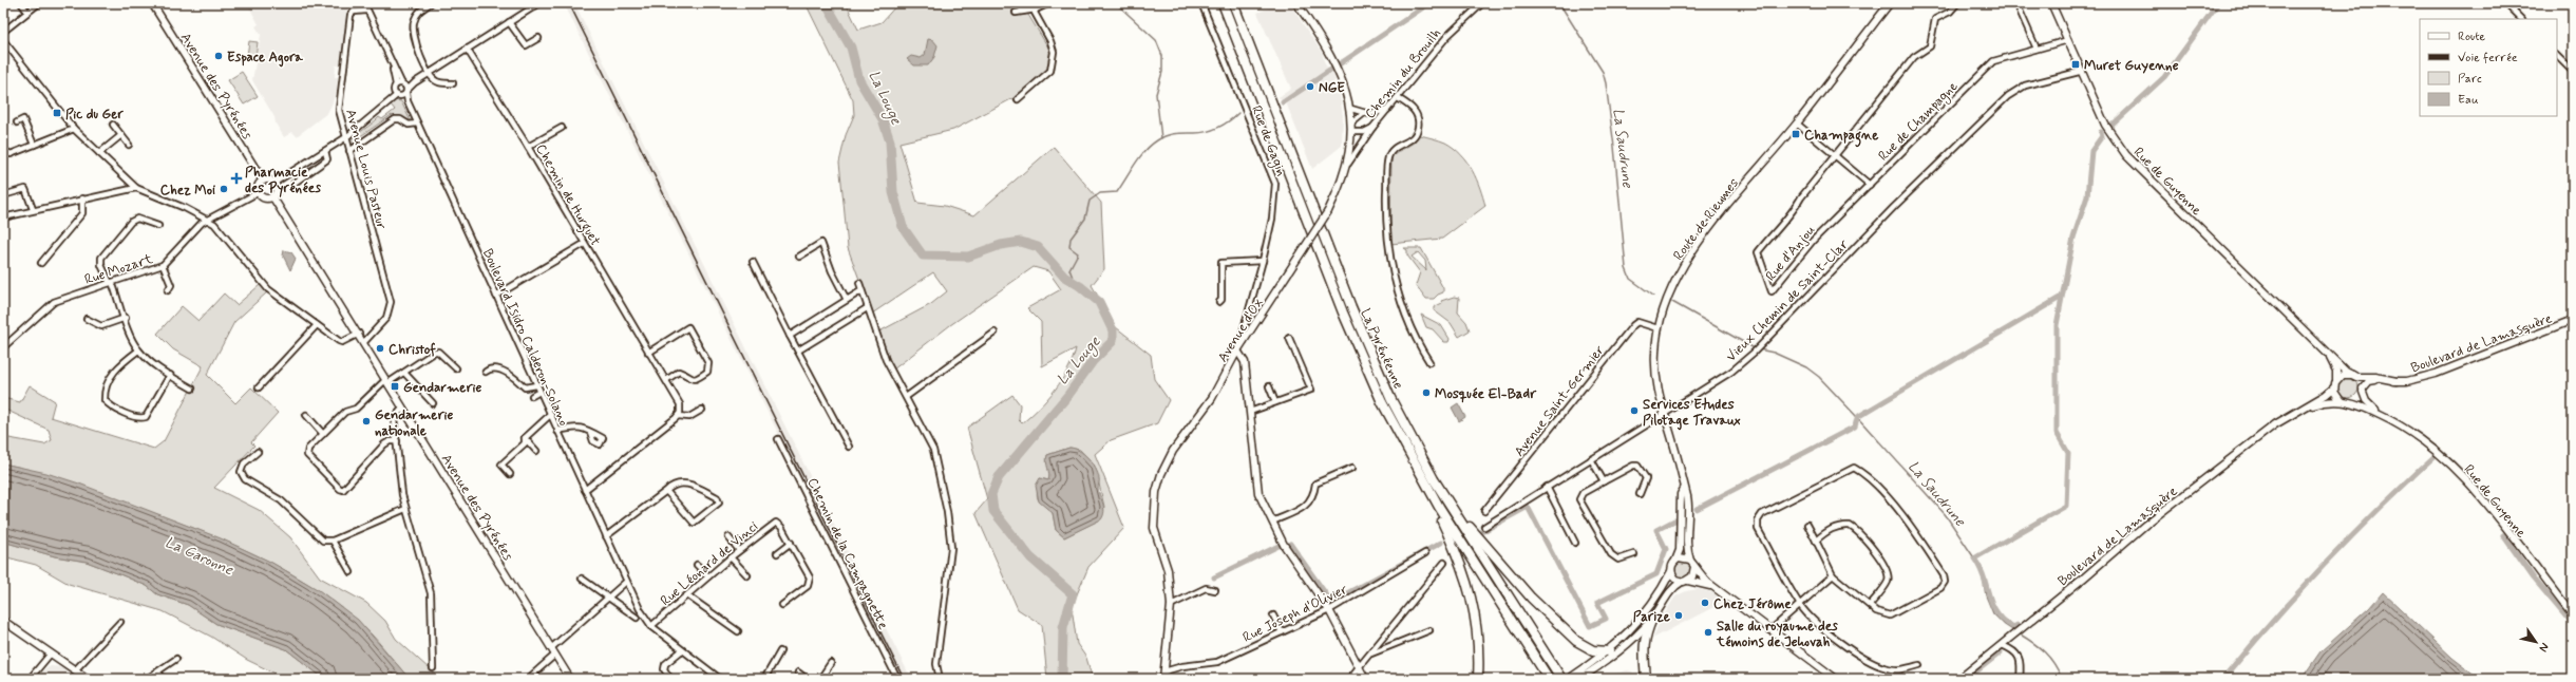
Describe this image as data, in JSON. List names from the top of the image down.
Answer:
{
  "streets": {
    "highway": ["La Pyrénéenne"],
    "street": [
      "Chemin du Brouilh",
      "Avenue des Pyrénées",
      "Rue de Champagne",
      "Rue de Gagin",
      "Avenue Louis Pasteur",
      "Rue de Guyenne",
      "Chemin de Hurguet",
      "Route de Rieumes",
      "Rue d'Anjou",
      "Rue Mozart",
      "Vieux Chemin de Saint-Clar",
      "Avenue d'Ox",
      "Boulevard Isidro Calderon-Solano",
      "Boulevard de Lamasquère",
      "Avenue Saint-Germier",
      "Chemin de la Campagnette",
      "Rue Léonard de Vinci",
      "Rue Joseph d'Olivier"
    ]
  },
  "crossings": [
    ["Chemin du Brouilh", "Avenue d'Ox"],
    ["Avenue des Pyrénées", "Avenue Louis Pasteur"],
    ["Avenue des Pyrénées", "Rue Mozart"],
    ["Rue de Champagne", "Rue de Guyenne"],
    ["Rue de Champagne", "Rue d'Anjou"],
    ["Rue de Gagin", "Avenue d'Ox"],
    ["Rue de Guyenne", "Vieux Chemin de Saint-Clar"],
    ["Route de Rieumes", "Vieux Chemin de Saint-Clar"],
    ["Route de Rieumes", "Avenue Saint-Germier"],
    ["Avenue d'Ox", "Rue Joseph d'Olivier"],
    ["Boulevard Isidro Calderon-Solano", "Rue Léonard de Vinci"]
  ],
  "water": ["La Louge", "La Saudrune", "La Garonne"],
  "places": {
    "other": [
      "Espace Agora",
      "NGE",
      "Chez Moi",
      "Christof",
      "Mosquée El-Badr",
      "Services Etudes Pilotage Travaux",
      "Gendarmerie nationale",
      "Chez Jérôme",
      "Parize",
      "Salle du royaume des témoins de Jehovah"
    ],
    "transit": [
      "Muret Guyenne",
      "Pic du Ger",
      "Champagne",
      "Gendarmerie"
    ],
    "health": ["Pharmacie des Pyrénées"]
  },
  "legend": [
    "Route",
    "Voie ferrée",
    "Parc",
    "Eau"
  ],
  "north": "bottom right"
}
